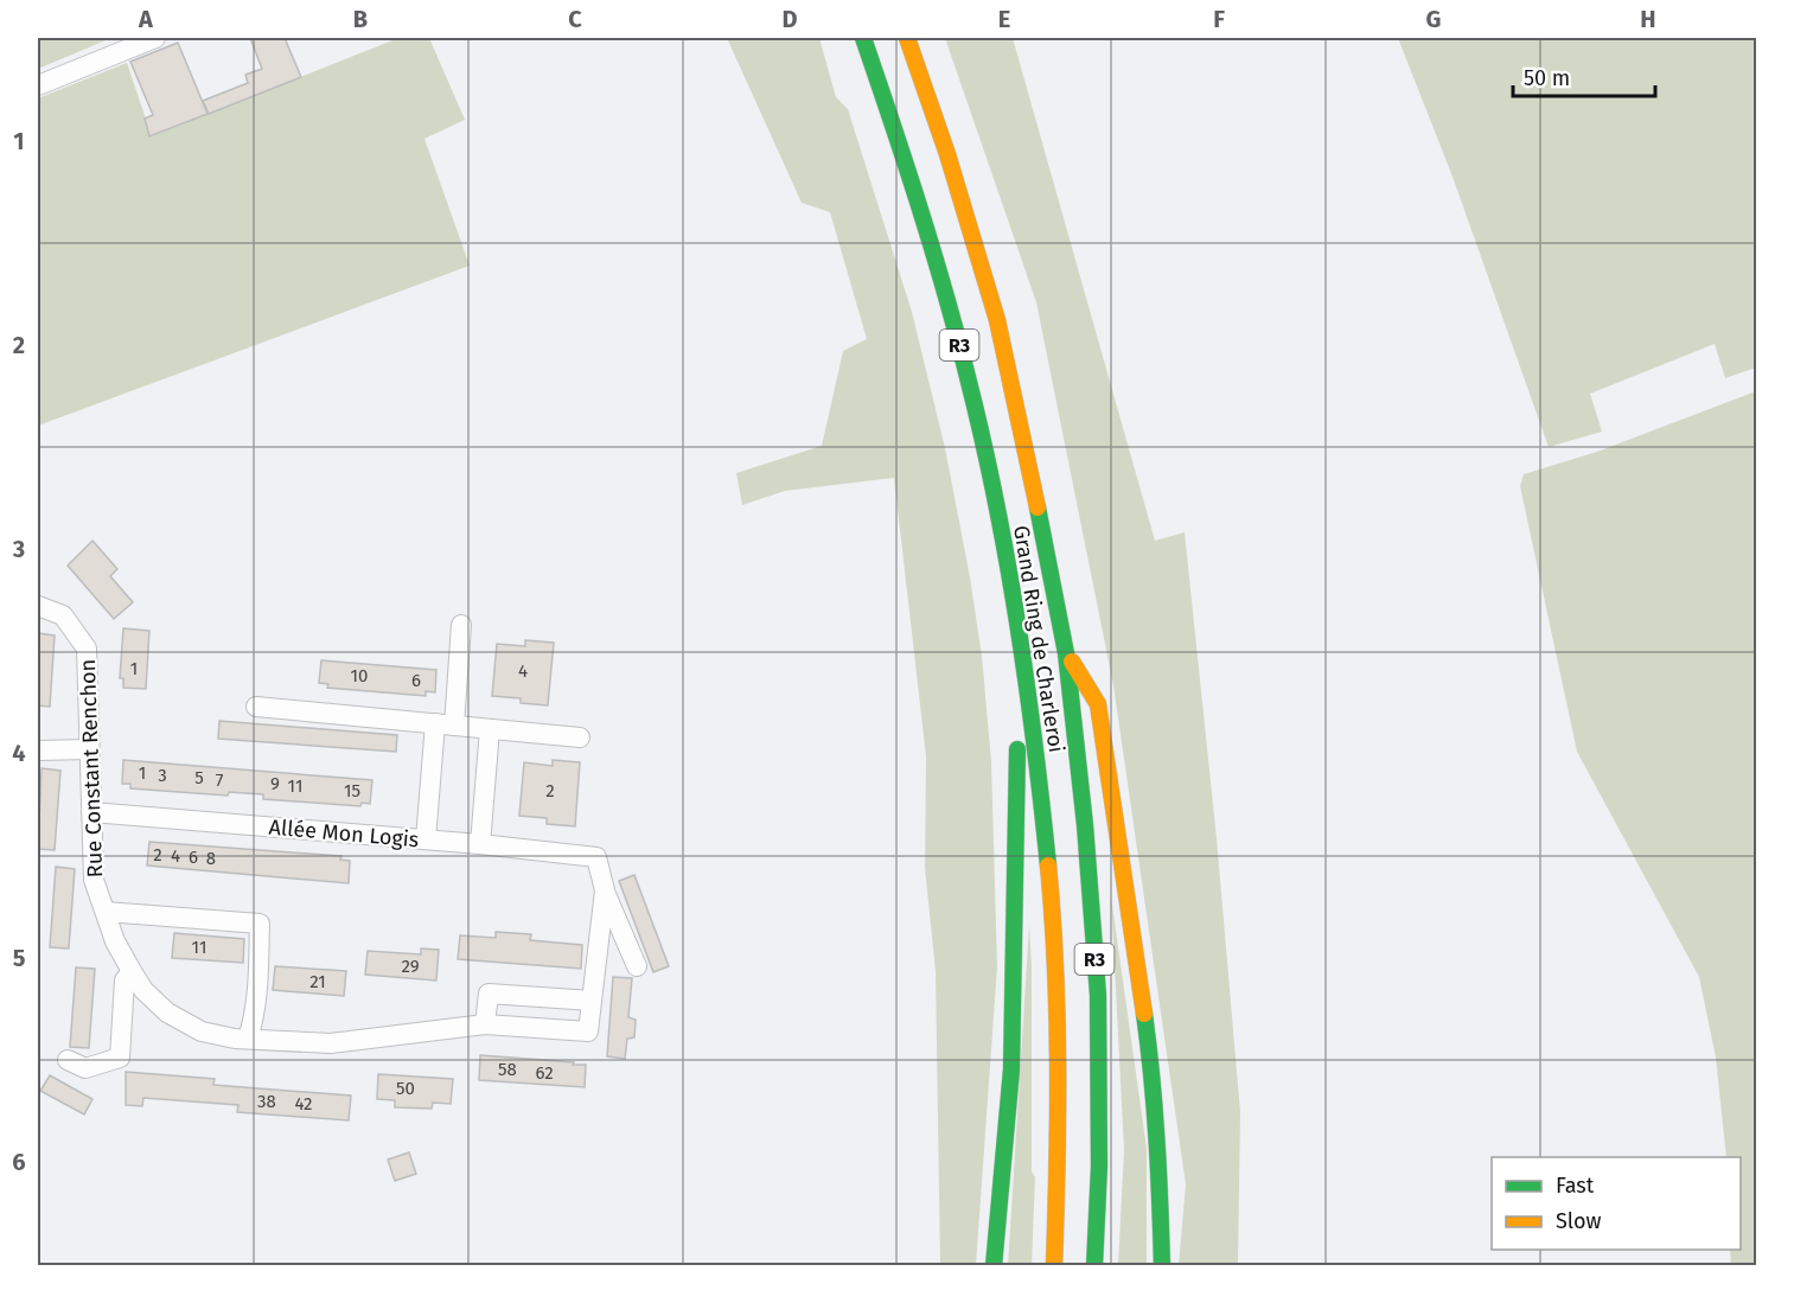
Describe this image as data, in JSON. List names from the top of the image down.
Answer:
{
  "streets": {
    "highway": ["R3", "Grand Ring de Charleroi"],
    "street": ["Rue Constant Renchon", "Allée Mon Logis"]
  },
  "crossings": [
    ["Rue Constant Renchon", "Allée Mon Logis"]
  ],
  "house_numbers": [
    "1",
    "4",
    "10",
    "6",
    "1",
    "3",
    "5",
    "7",
    "9",
    "11",
    "15",
    "2",
    "2",
    "4",
    "6",
    "8",
    "11",
    "29",
    "21",
    "58",
    "62",
    "50",
    "38",
    "42"
  ],
  "legend": ["Fast", "Slow"],
  "scale_bar": "50 m",
  "grid": {
    "columns": [
      "A",
      "B",
      "C",
      "D",
      "E",
      "F",
      "G",
      "H"
    ],
    "rows": [
      "1",
      "2",
      "3",
      "4",
      "5",
      "6"
    ]
  }
}
